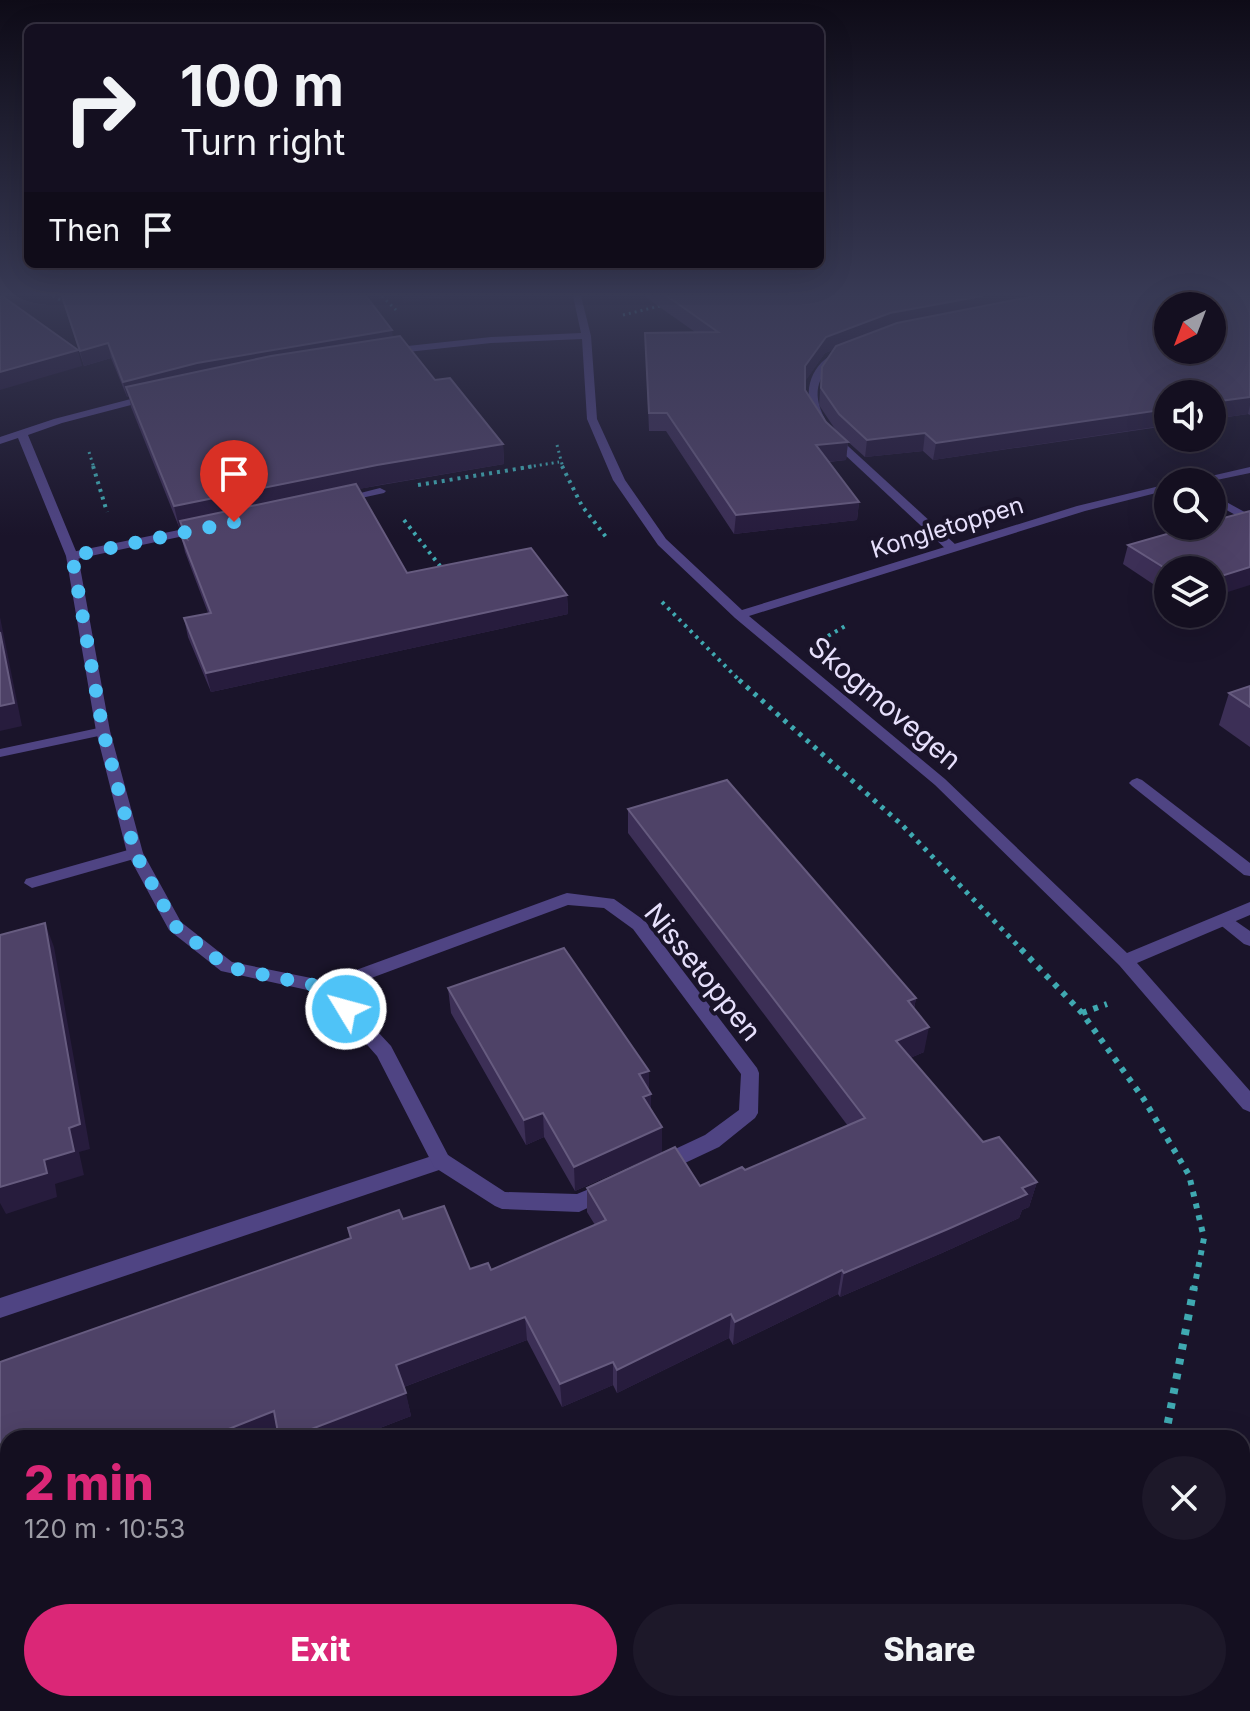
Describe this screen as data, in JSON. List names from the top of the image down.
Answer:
{
  "streets": {
    "street": ["Kongletoppen", "Skogmovegen", "Nissetoppen"]
  },
  "crossings": [
    ["Kongletoppen", "Skogmovegen"]
  ],
  "north": "bottom left",
  "page": {
    "turn": ["100 m", "Turn right"],
    "then": "Then",
    "heading": ["2 min", "120 m · 10:53"],
    "buttons": ["Exit", "Share"]
  }
}
